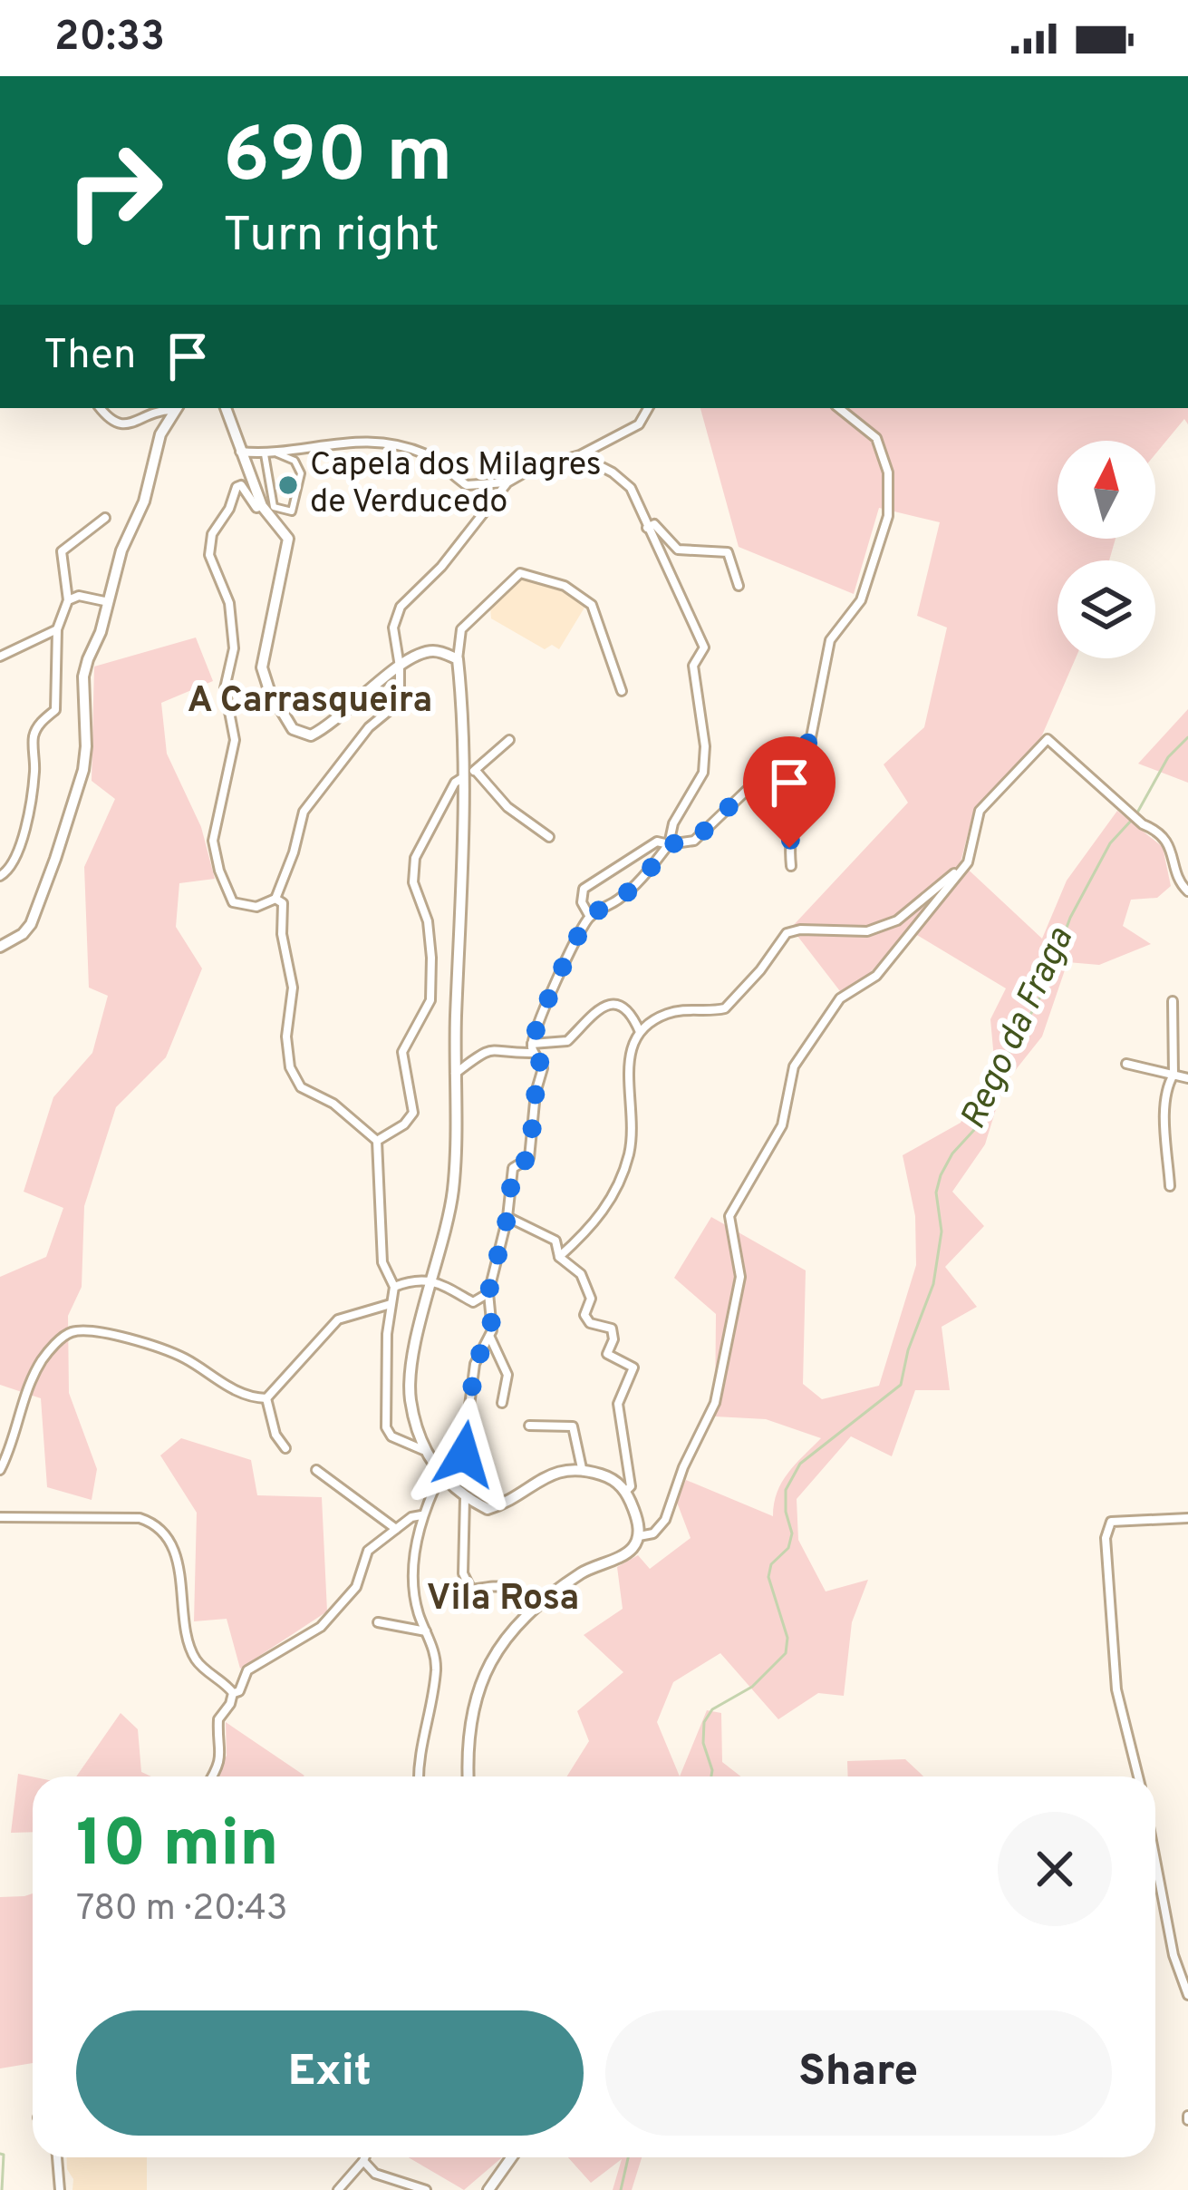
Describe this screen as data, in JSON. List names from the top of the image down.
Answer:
{
  "districts": ["A Carrasqueira", "Vila Rosa"],
  "water": ["Rego da Fraga"],
  "places": ["Capela dos Milagres de Verducedo"],
  "north": "top",
  "page": {
    "status": "20:33",
    "turn": ["690 m", "Turn right"],
    "then": "Then",
    "heading": ["10 min", "780 m · 20:43"],
    "buttons": ["Exit", "Share"]
  }
}
